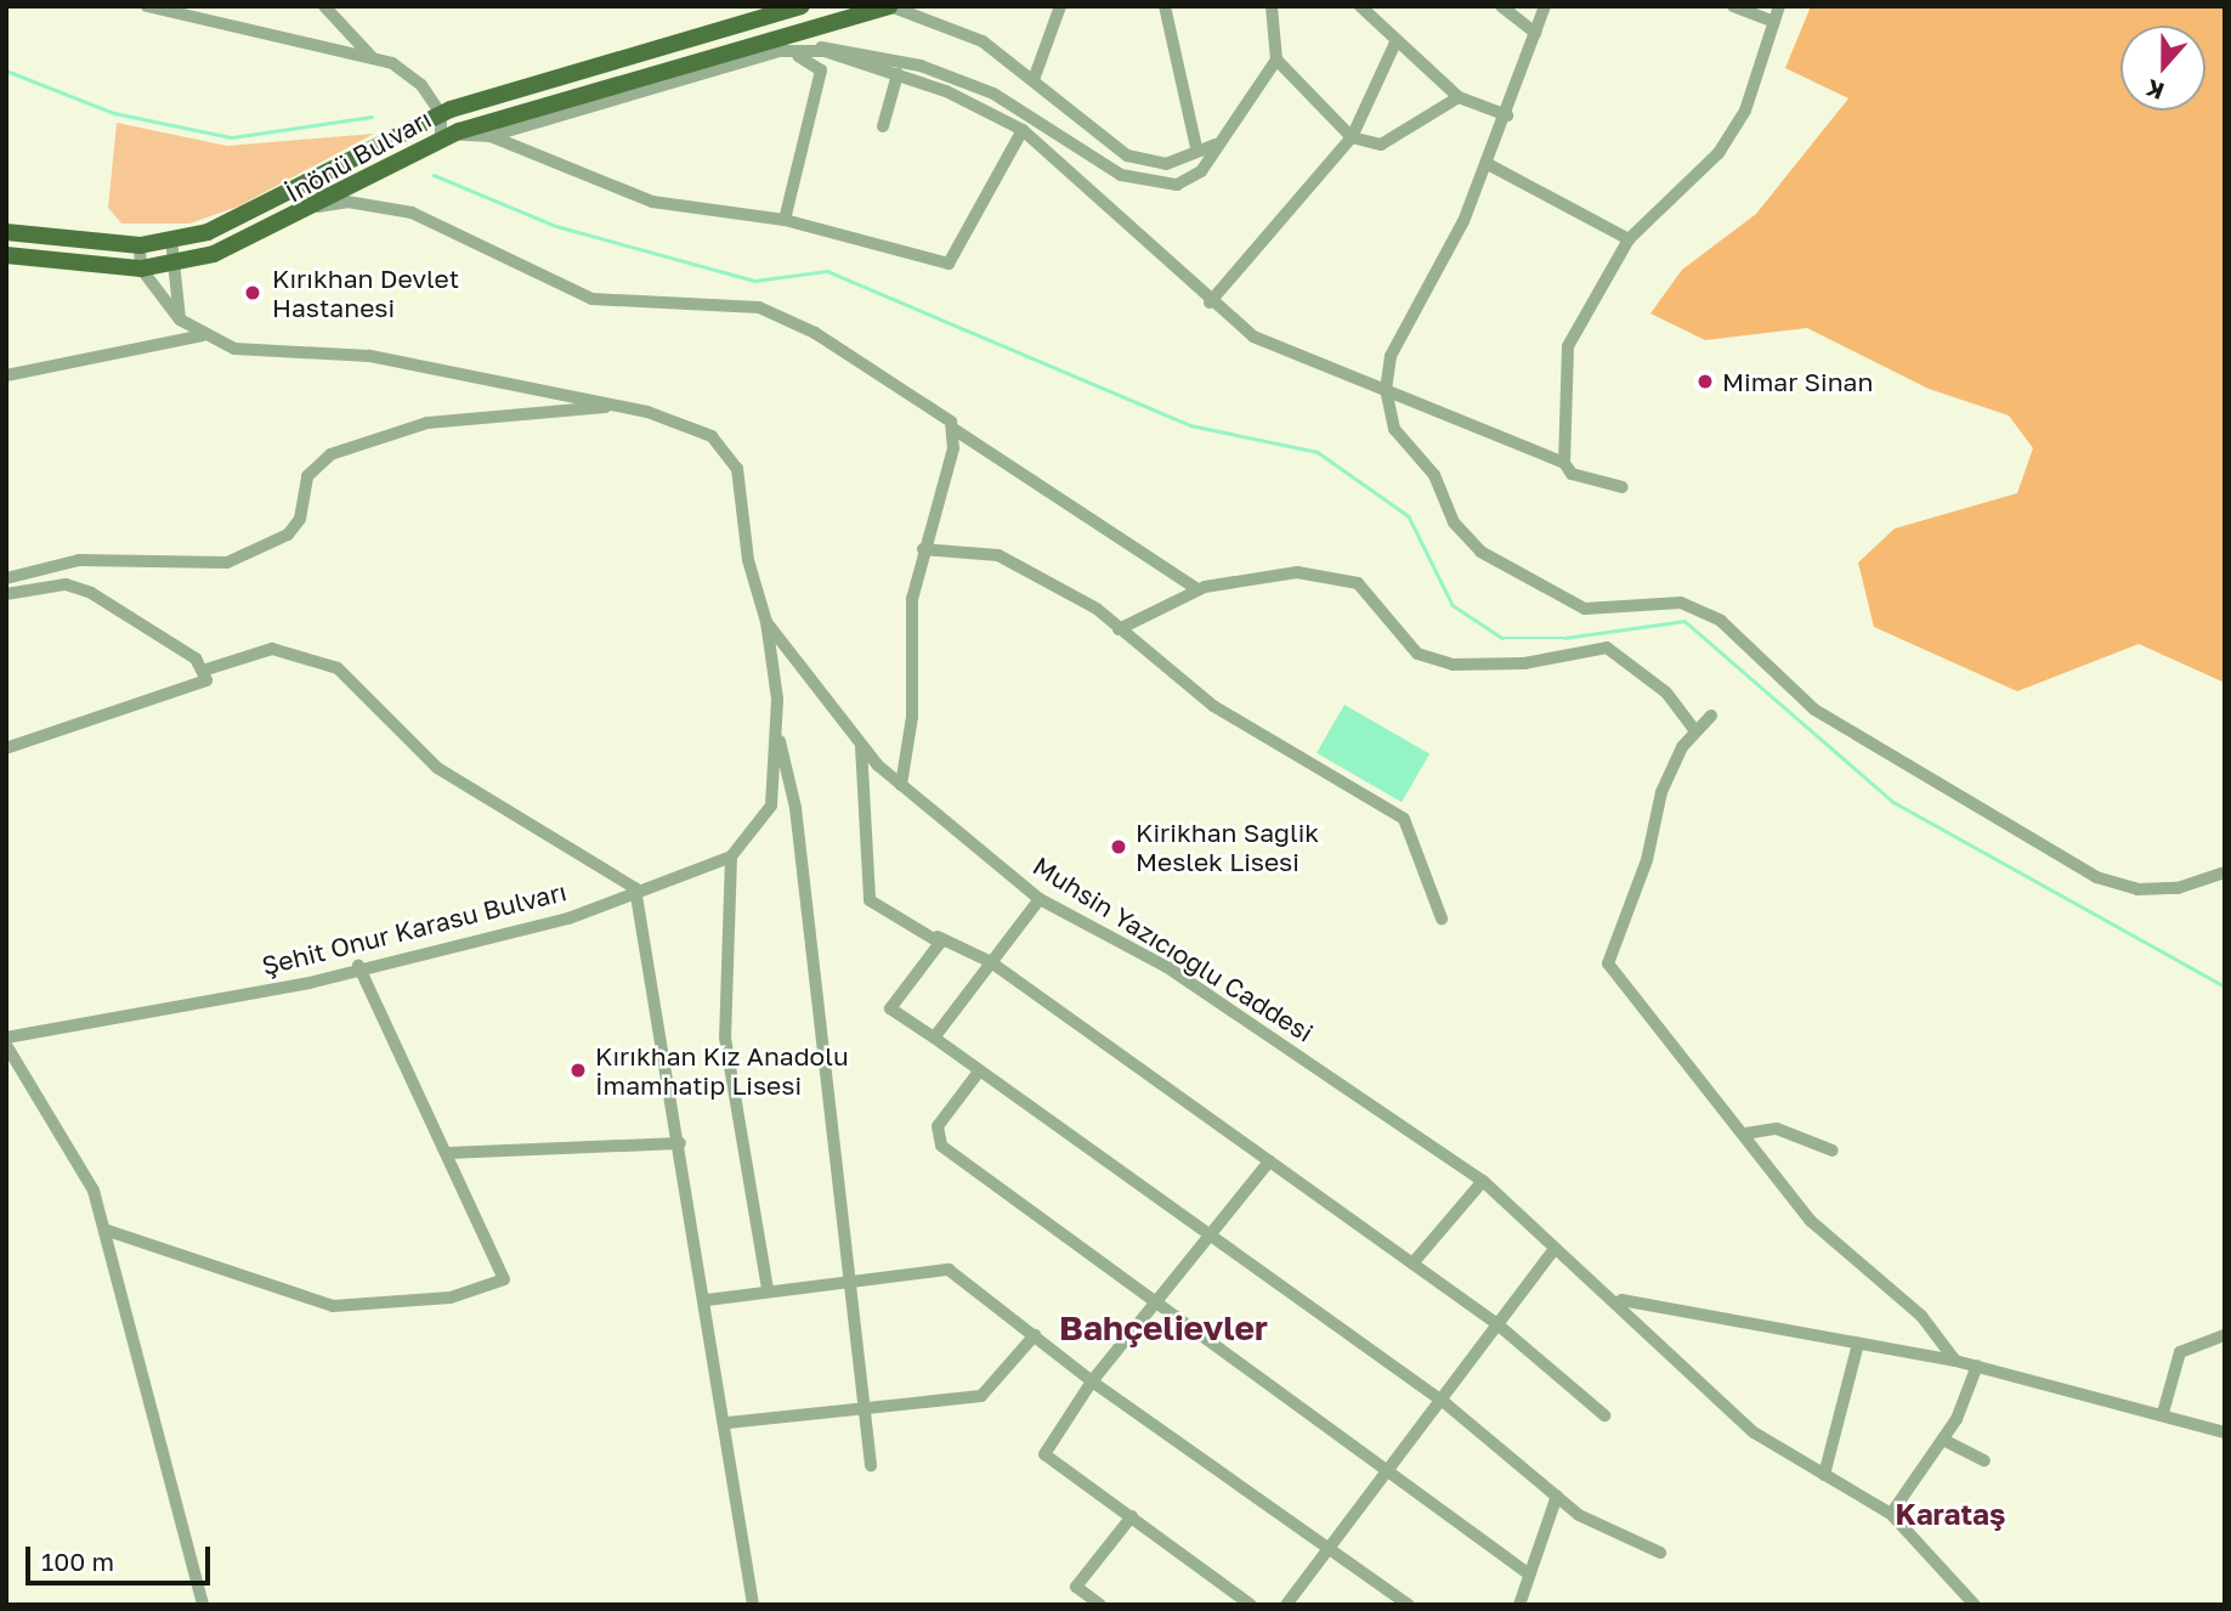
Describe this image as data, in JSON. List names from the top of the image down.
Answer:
{
  "streets": {
    "main road": ["İnönü Bulvarı"],
    "street": ["Şehit Onur Karasu Bulvarı", "Muhsin Yazıcıoğlu Caddesi"]
  },
  "crossings": [
    ["İnönü Bulvarı", "Muhsin Yazıcıoğlu Caddesi"]
  ],
  "districts": ["Bahçelievler", "Karataş"],
  "places": [
    "Kırıkhan Devlet Hastanesi",
    "Mimar Sinan",
    "Kirikhan Saglik Meslek Lisesi",
    "Kırıkhan Kız Anadolu İmamhatip Lisesi"
  ],
  "scale_bar": "100 m",
  "north": "bottom"
}
